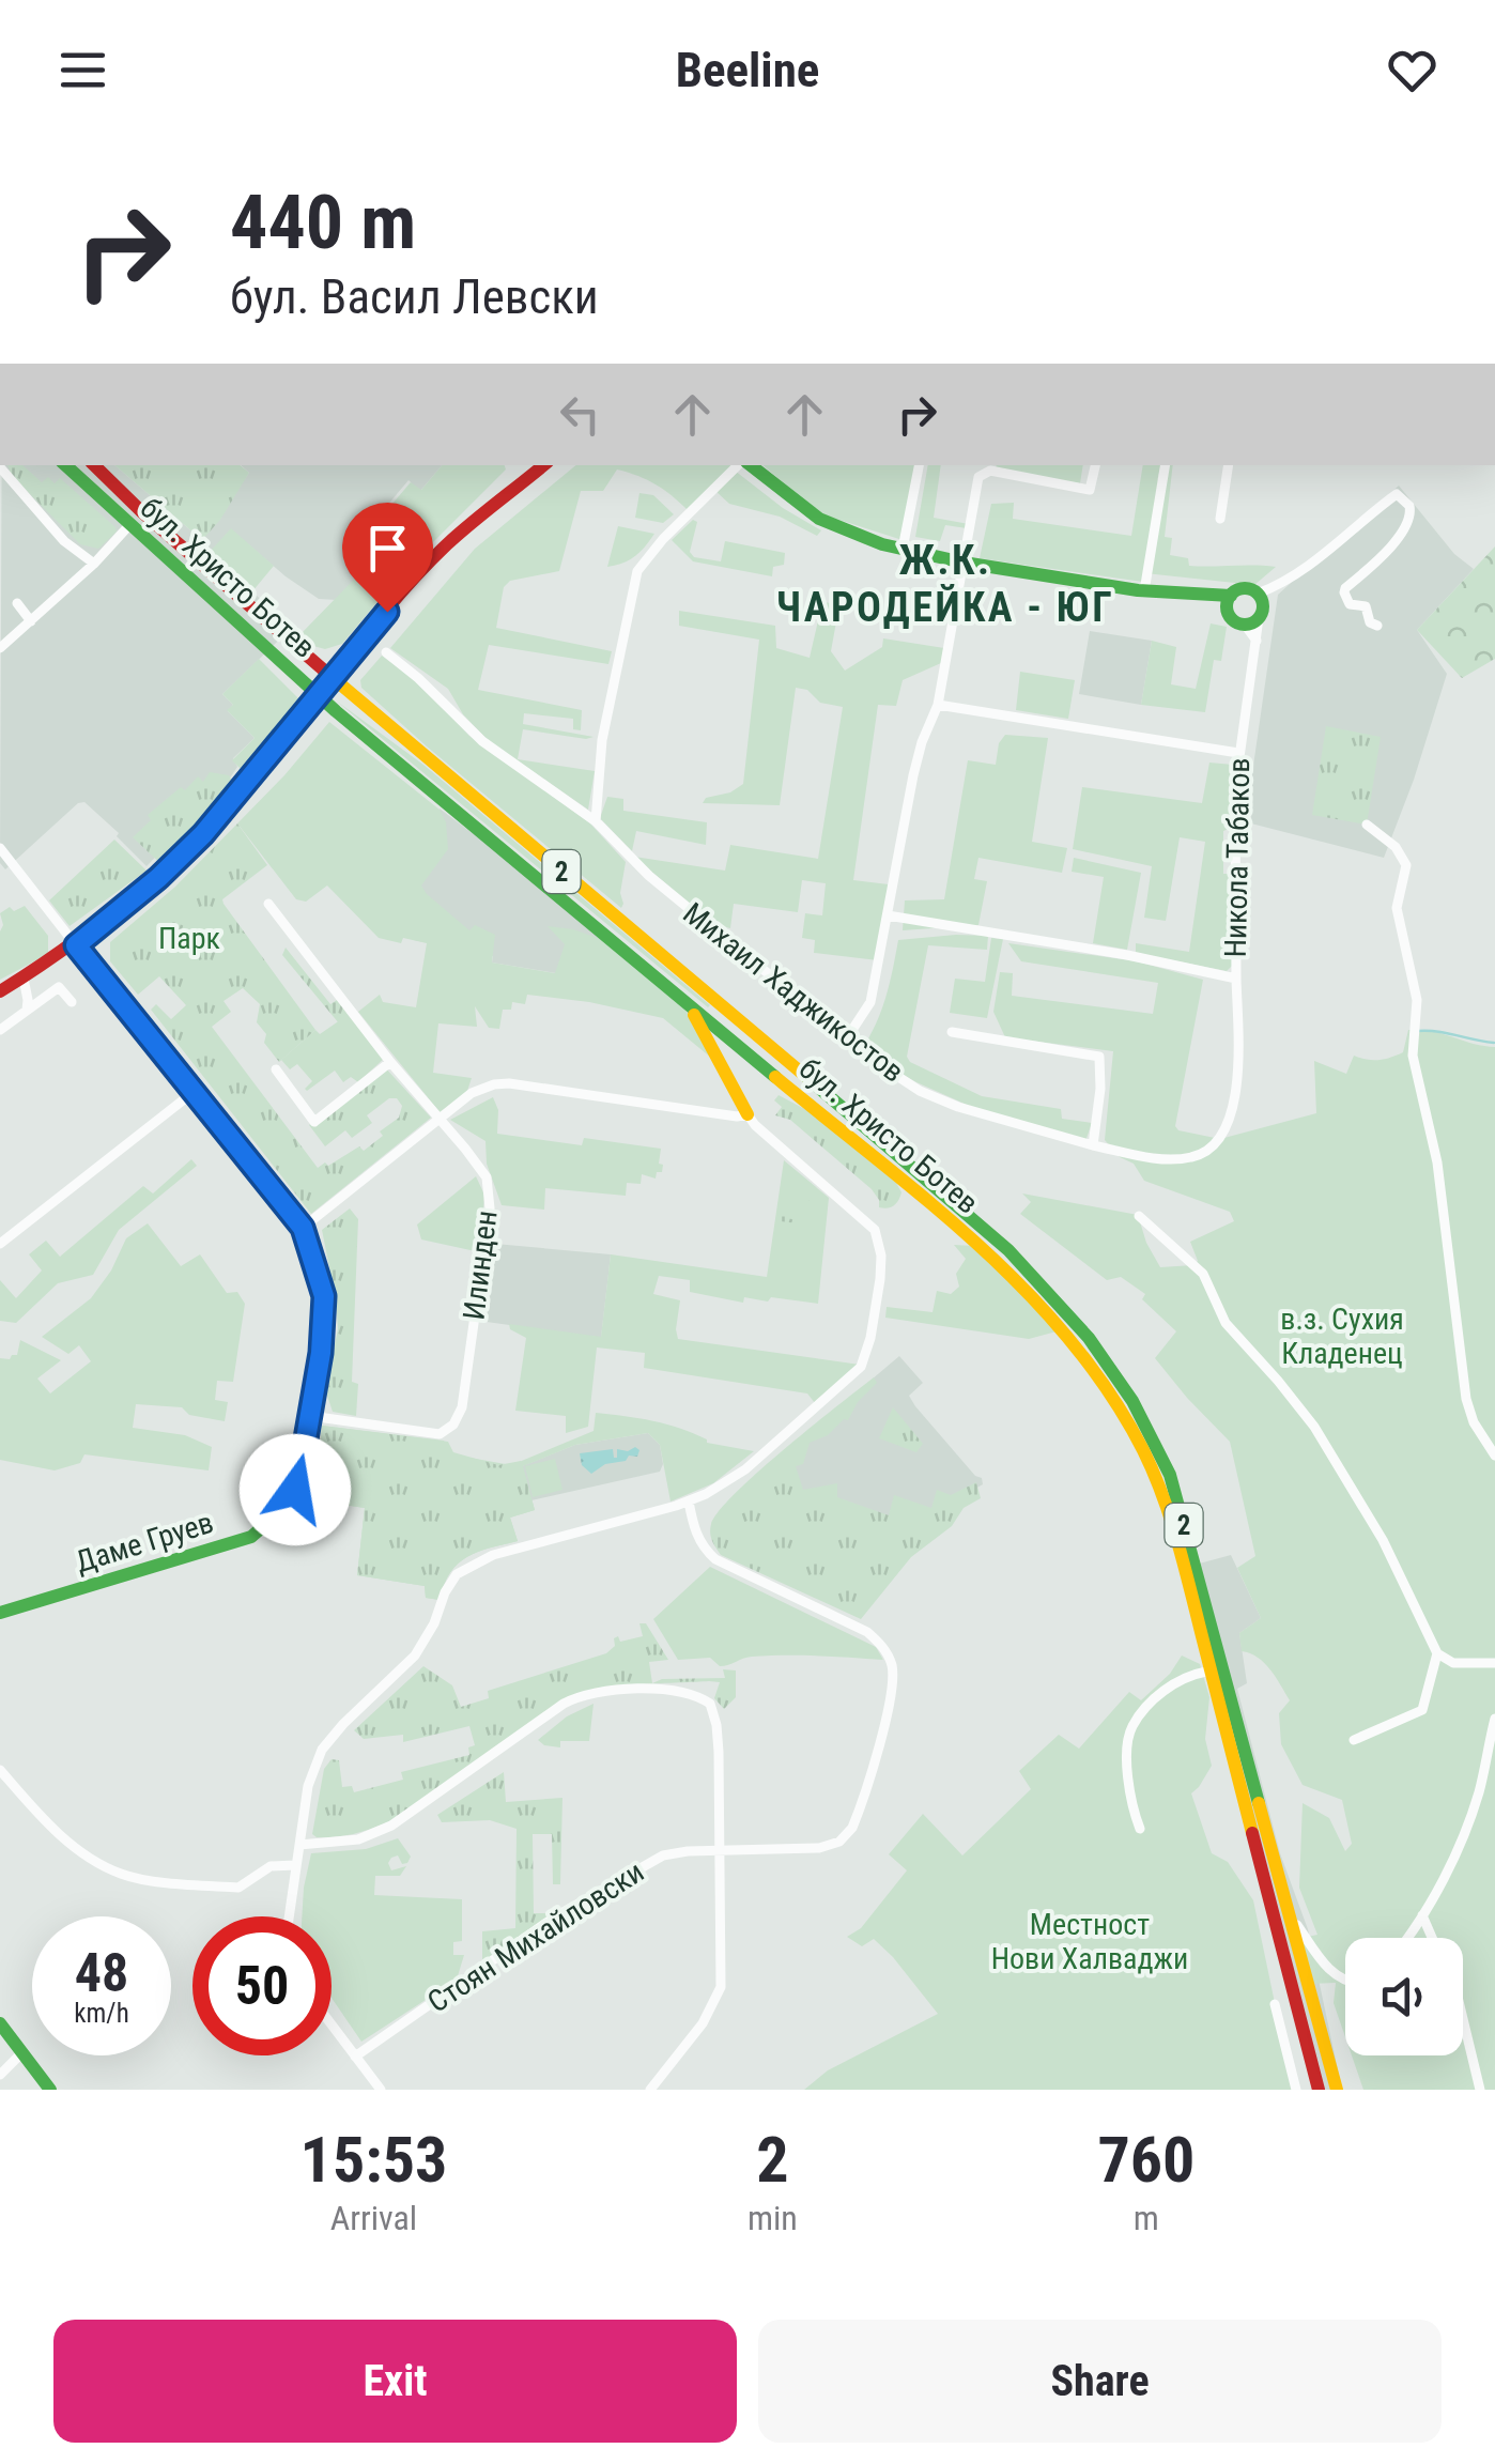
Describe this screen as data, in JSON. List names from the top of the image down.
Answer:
{
  "streets": {
    "main road": ["бул. Христо Ботев", "2", "Даме Груев"],
    "street": [
      "Никола Табаков",
      "Михаил Хаджикостов",
      "Илинден",
      "Стоян Михайловски"
    ]
  },
  "crossings": [
    ["Никола Табаков", "Михаил Хаджикостов"],
    ["Илинден", "Даме Груев"]
  ],
  "districts": ["Ж.К. ЧАРОДЕЙКА - ЮГ"],
  "parks": ["Парк", "в.з. Сухия Кладенец", "Местност Нови Халваджи"],
  "page": {
    "header": "Beeline",
    "turn": ["440 m", "бул. Васил Левски"],
    "speed": "48 km/h",
    "limit": "50",
    "eta": [
      "15:53",
      "Arrival",
      "2",
      "min",
      "760",
      "m"
    ],
    "buttons": ["Exit", "Share"]
  }
}
